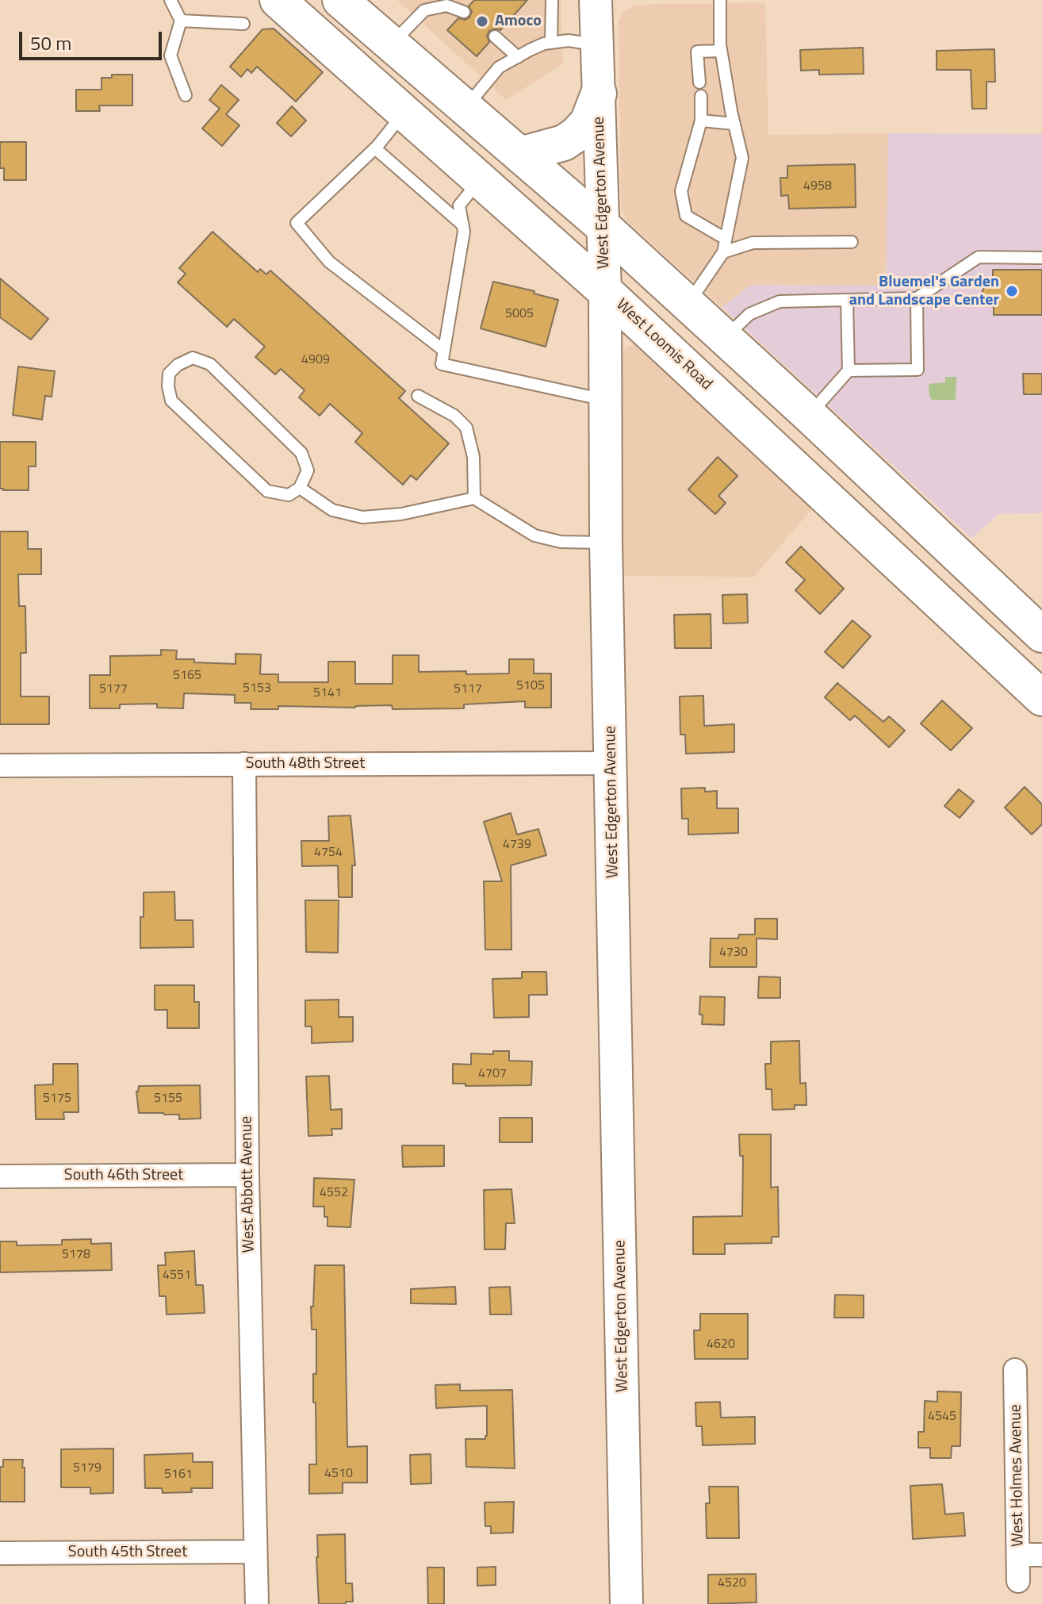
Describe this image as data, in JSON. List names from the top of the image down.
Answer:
{
  "streets": {
    "main road": ["West Loomis Road"],
    "street": [
      "West Edgerton Avenue",
      "South 48th Street",
      "South 46th Street",
      "West Abbott Avenue",
      "West Holmes Avenue",
      "South 45th Street"
    ]
  },
  "crossings": [
    ["West Edgerton Avenue", "West Loomis Road"],
    ["West Edgerton Avenue", "South 48th Street"],
    ["South 48th Street", "West Abbott Avenue"],
    ["South 46th Street", "West Abbott Avenue"],
    ["West Abbott Avenue", "South 45th Street"]
  ],
  "places": ["Amoco", "Bluemel's Garden and Landscape Center"],
  "house_numbers": [
    "4958",
    "5005",
    "4909",
    "5165",
    "5105",
    "5153",
    "5177",
    "5117",
    "5141",
    "4739",
    "4754",
    "4730",
    "4707",
    "5175",
    "5155",
    "4552",
    "5178",
    "4551",
    "4620",
    "4545",
    "5179",
    "4510",
    "5161",
    "4520"
  ],
  "scale_bar": "50 m"
}
